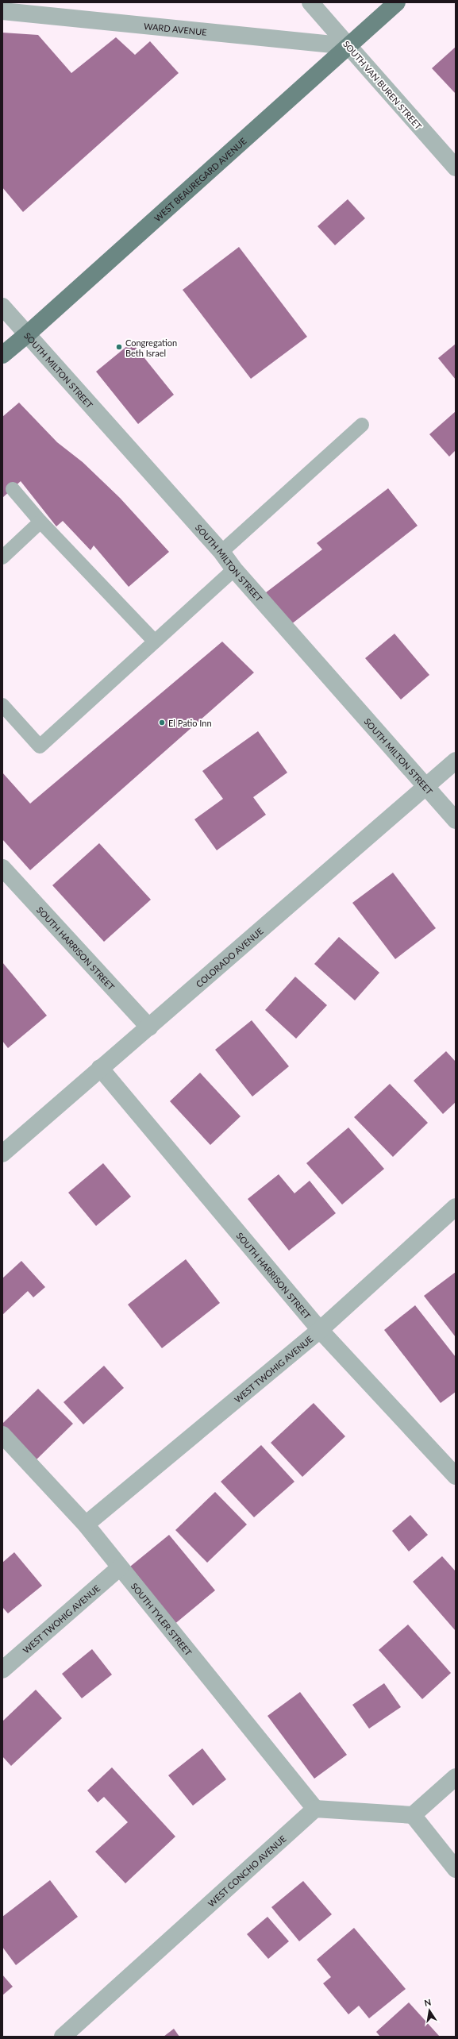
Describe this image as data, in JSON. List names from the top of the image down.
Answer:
{
  "streets": {
    "main road": ["WEST BEAUREGARD AVENUE"],
    "street": [
      "WARD AVENUE",
      "SOUTH VAN BUREN STREET",
      "SOUTH MILTON STREET",
      "SOUTH HARRISON STREET",
      "COLORADO AVENUE",
      "WEST TWOHIG AVENUE",
      "SOUTH TYLER STREET",
      "WEST CONCHO AVENUE"
    ]
  },
  "crossings": [
    ["WARD AVENUE", "SOUTH VAN BUREN STREET"],
    ["WARD AVENUE", "WEST BEAUREGARD AVENUE"],
    ["SOUTH VAN BUREN STREET", "WEST BEAUREGARD AVENUE"],
    ["WEST BEAUREGARD AVENUE", "SOUTH MILTON STREET"],
    ["SOUTH MILTON STREET", "COLORADO AVENUE"],
    ["SOUTH HARRISON STREET", "COLORADO AVENUE"],
    ["SOUTH HARRISON STREET", "WEST TWOHIG AVENUE"],
    ["WEST TWOHIG AVENUE", "SOUTH TYLER STREET"],
    ["SOUTH TYLER STREET", "WEST CONCHO AVENUE"]
  ],
  "places": ["Congregation Beth Israel", "El Patio Inn"],
  "north": "top"
}
